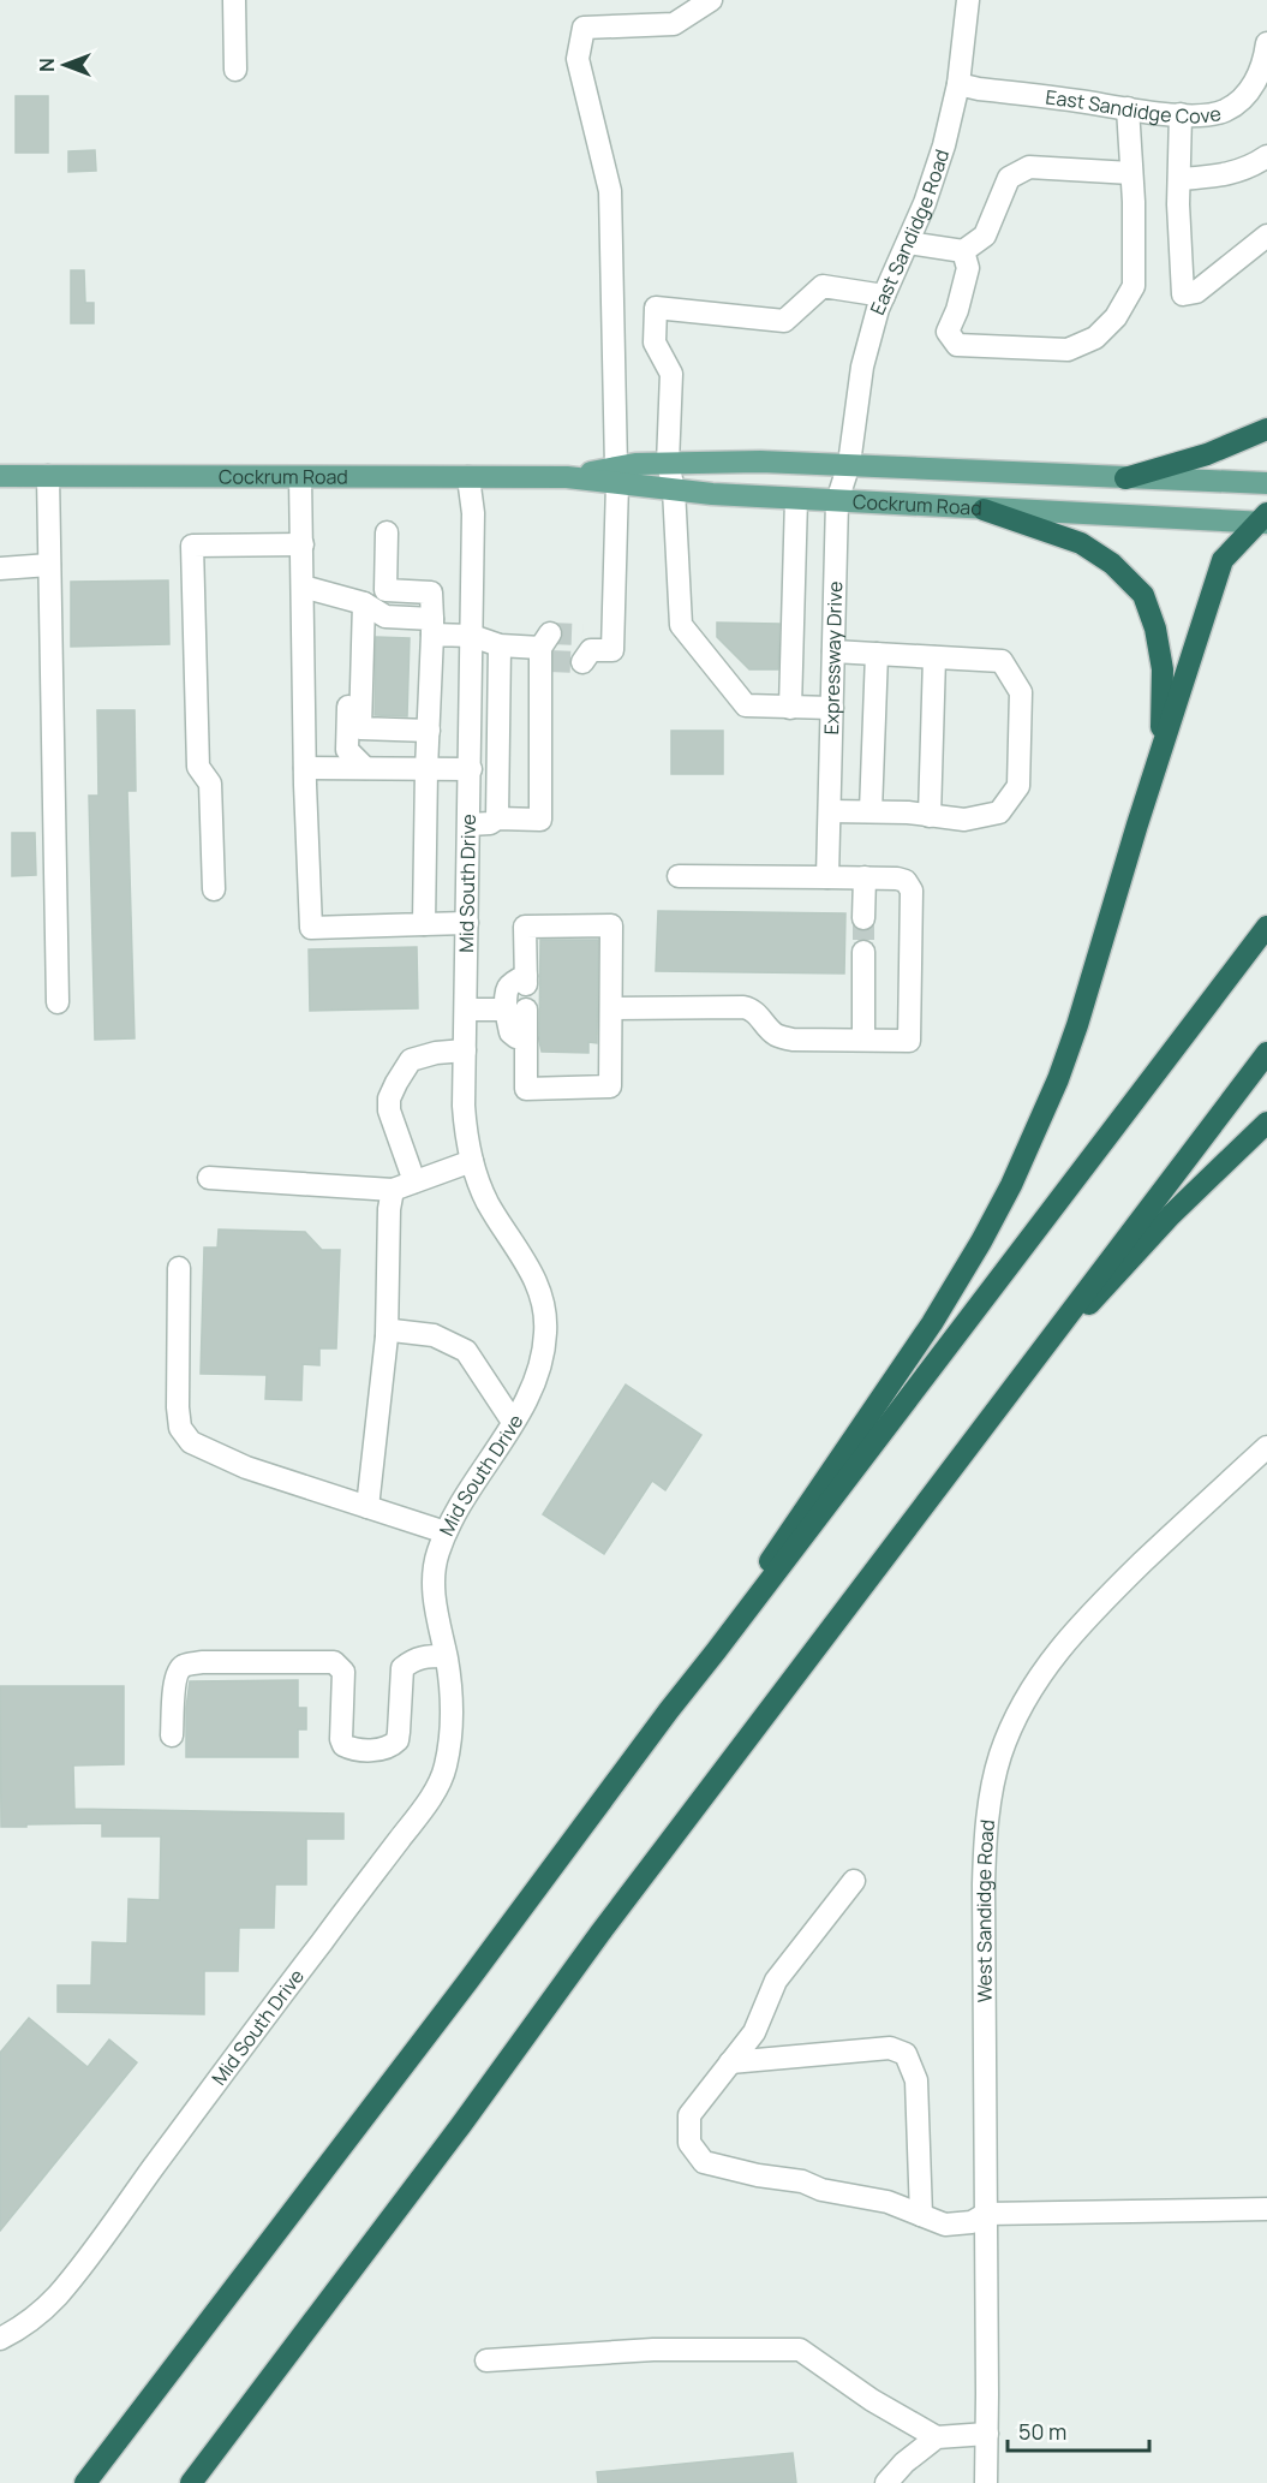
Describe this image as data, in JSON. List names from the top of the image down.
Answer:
{
  "streets": {
    "main road": ["Cockrum Road"],
    "street": [
      "East Sandidge Cove",
      "East Sandidge Road",
      "Expressway Drive",
      "Mid South Drive",
      "West Sandidge Road"
    ]
  },
  "crossings": [
    ["East Sandidge Cove", "East Sandidge Road"],
    ["East Sandidge Road", "Cockrum Road"],
    ["East Sandidge Road", "Expressway Drive"],
    ["Cockrum Road", "Expressway Drive"],
    ["Cockrum Road", "Mid South Drive"]
  ],
  "scale_bar": "50 m",
  "north": "left"
}
